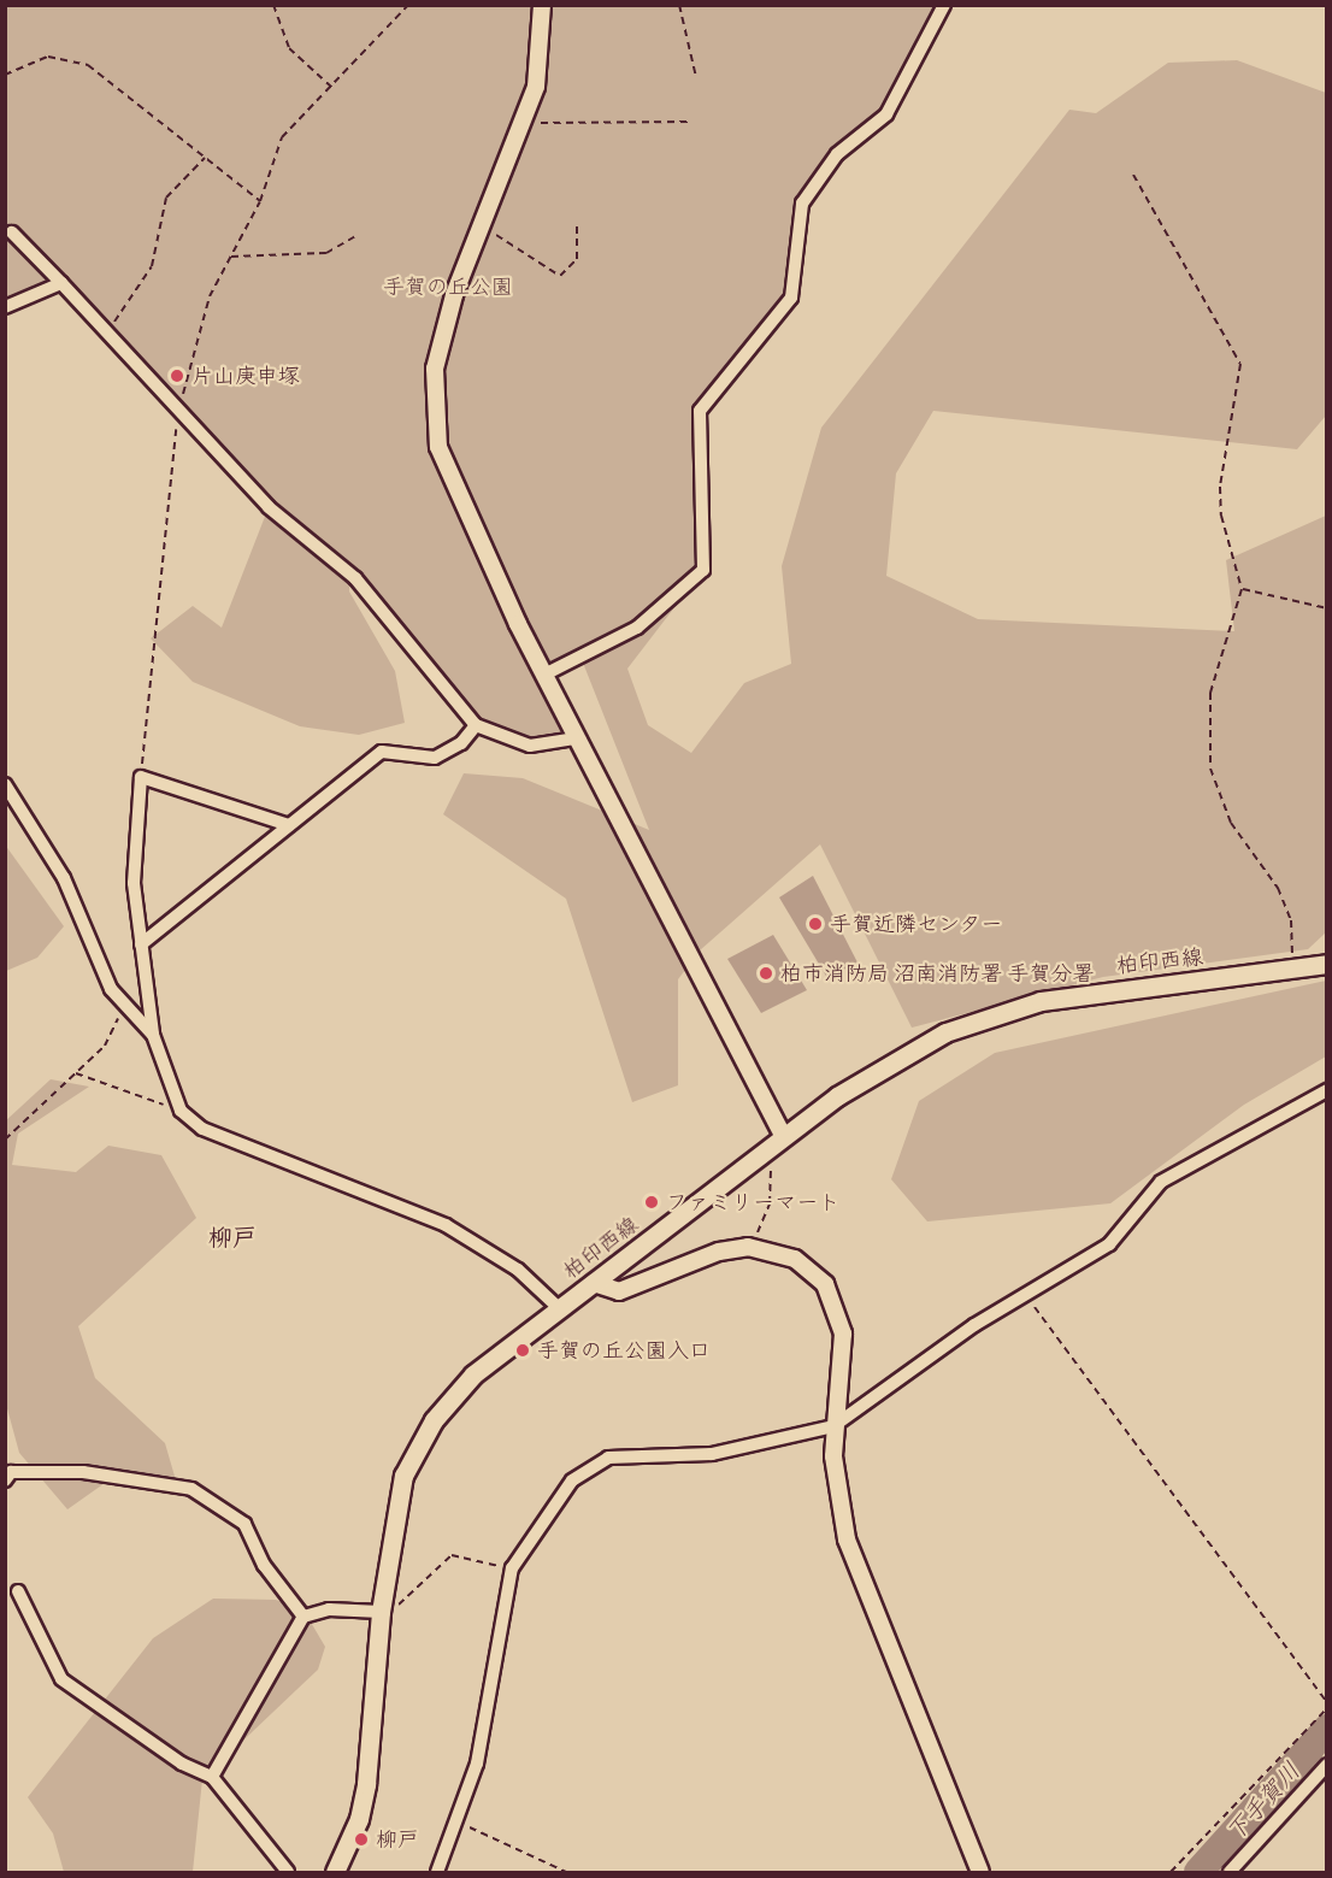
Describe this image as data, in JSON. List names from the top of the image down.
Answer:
{
  "streets": {
    "main road": ["柏印西線"]
  },
  "districts": ["柳戸"],
  "water": ["下手賀川"],
  "parks": ["手賀の丘公園"],
  "places": [
    "片山庚申塚",
    "手賀近隣センター",
    "柏市消防局 沼南消防署 手賀分署",
    "ファミリーマート",
    "手賀の丘公園入口",
    "柳戸"
  ]
}
